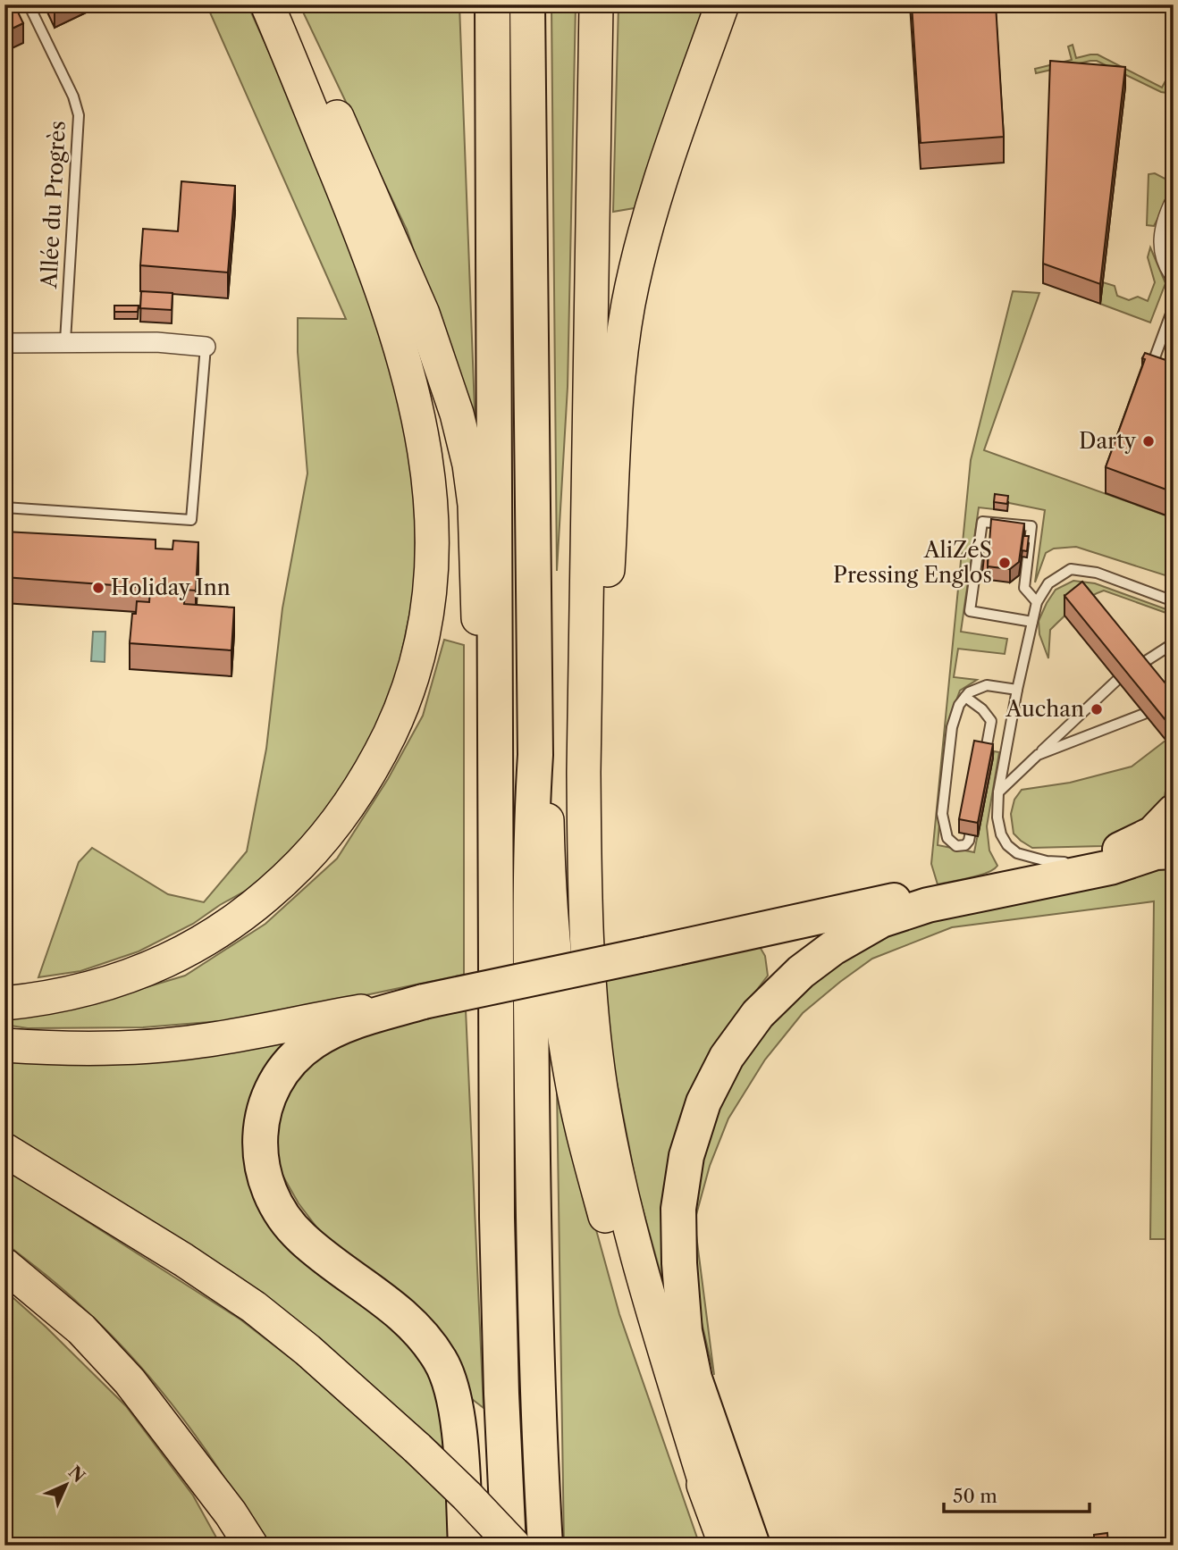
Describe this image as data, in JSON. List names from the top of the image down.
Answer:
{
  "streets": {
    "lane": ["Allée du Progrès"]
  },
  "places": [
    "Darty",
    "AliZéS Pressing Englos",
    "Holiday Inn",
    "Auchan"
  ],
  "scale_bar": "50 m",
  "north": "top right"
}
